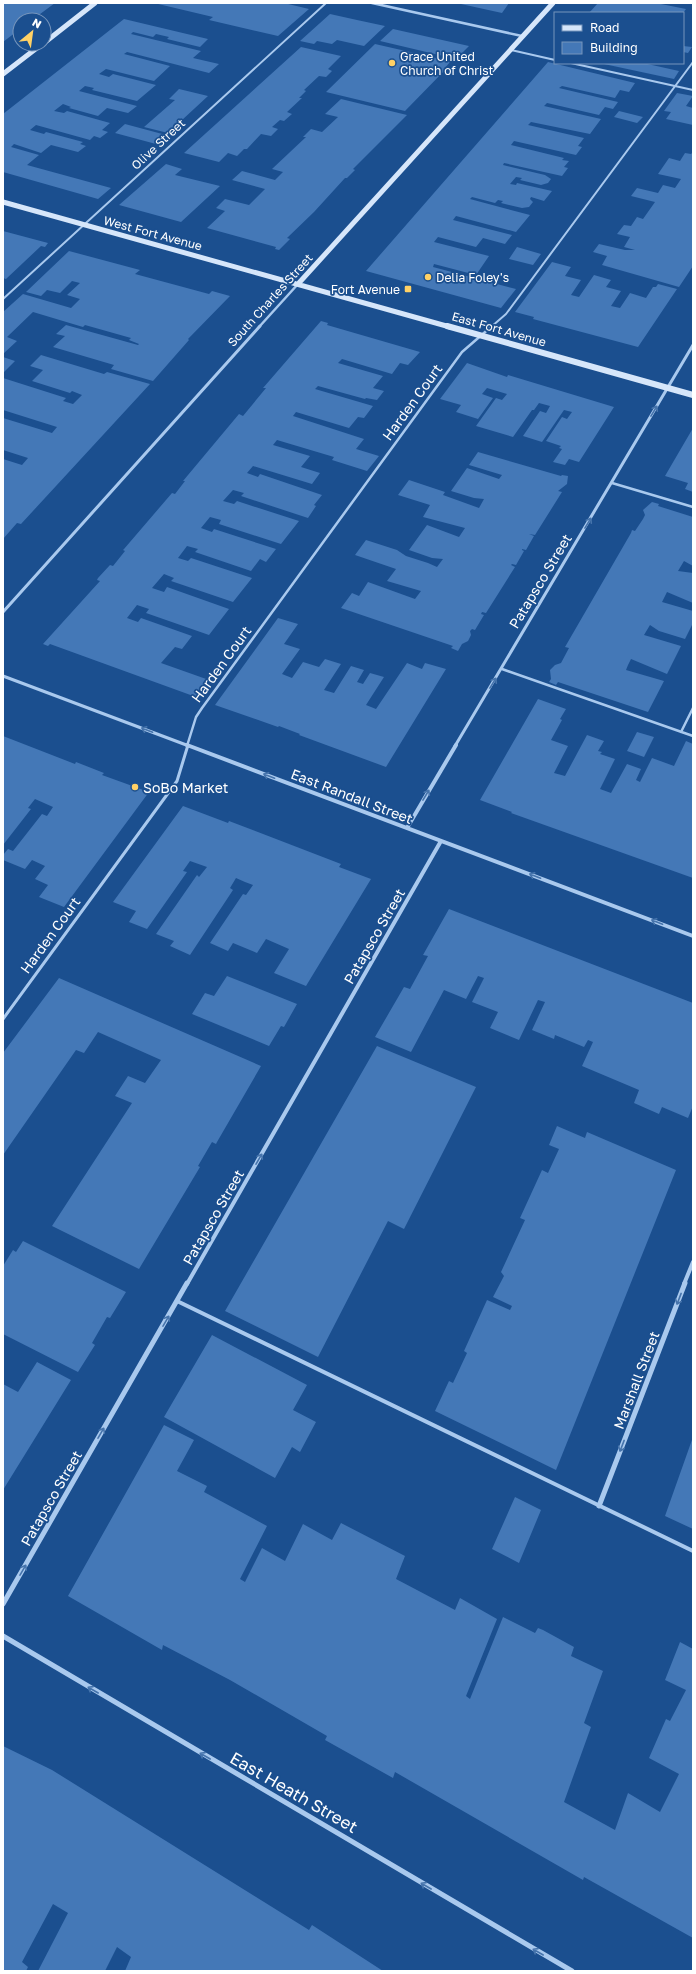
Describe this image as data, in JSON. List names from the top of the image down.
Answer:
{
  "streets": {
    "street": [
      "West Fort Avenue",
      "South Charles Street",
      "East Fort Avenue",
      "Patapsco Street",
      "East Randall Street",
      "Marshall Street",
      "East Heath Street"
    ],
    "lane": ["Olive Street", "Harden Court"]
  },
  "crossings": [
    ["Olive Street", "West Fort Avenue"],
    ["West Fort Avenue", "South Charles Street"],
    ["West Fort Avenue", "East Fort Avenue"],
    ["South Charles Street", "East Fort Avenue"],
    ["East Fort Avenue", "Harden Court"],
    ["East Fort Avenue", "Patapsco Street"],
    ["Harden Court", "East Randall Street"],
    ["Patapsco Street", "East Randall Street"]
  ],
  "one_way": [
    "Patapsco Street",
    "East Randall Street",
    "Marshall Street",
    "East Heath Street"
  ],
  "places": {
    "other": ["Grace United Church of Christ", "Delia Foley's", "SoBo Market"],
    "transit": ["Fort Avenue"]
  },
  "legend": ["Road", "Building"],
  "north": "top right"
}
